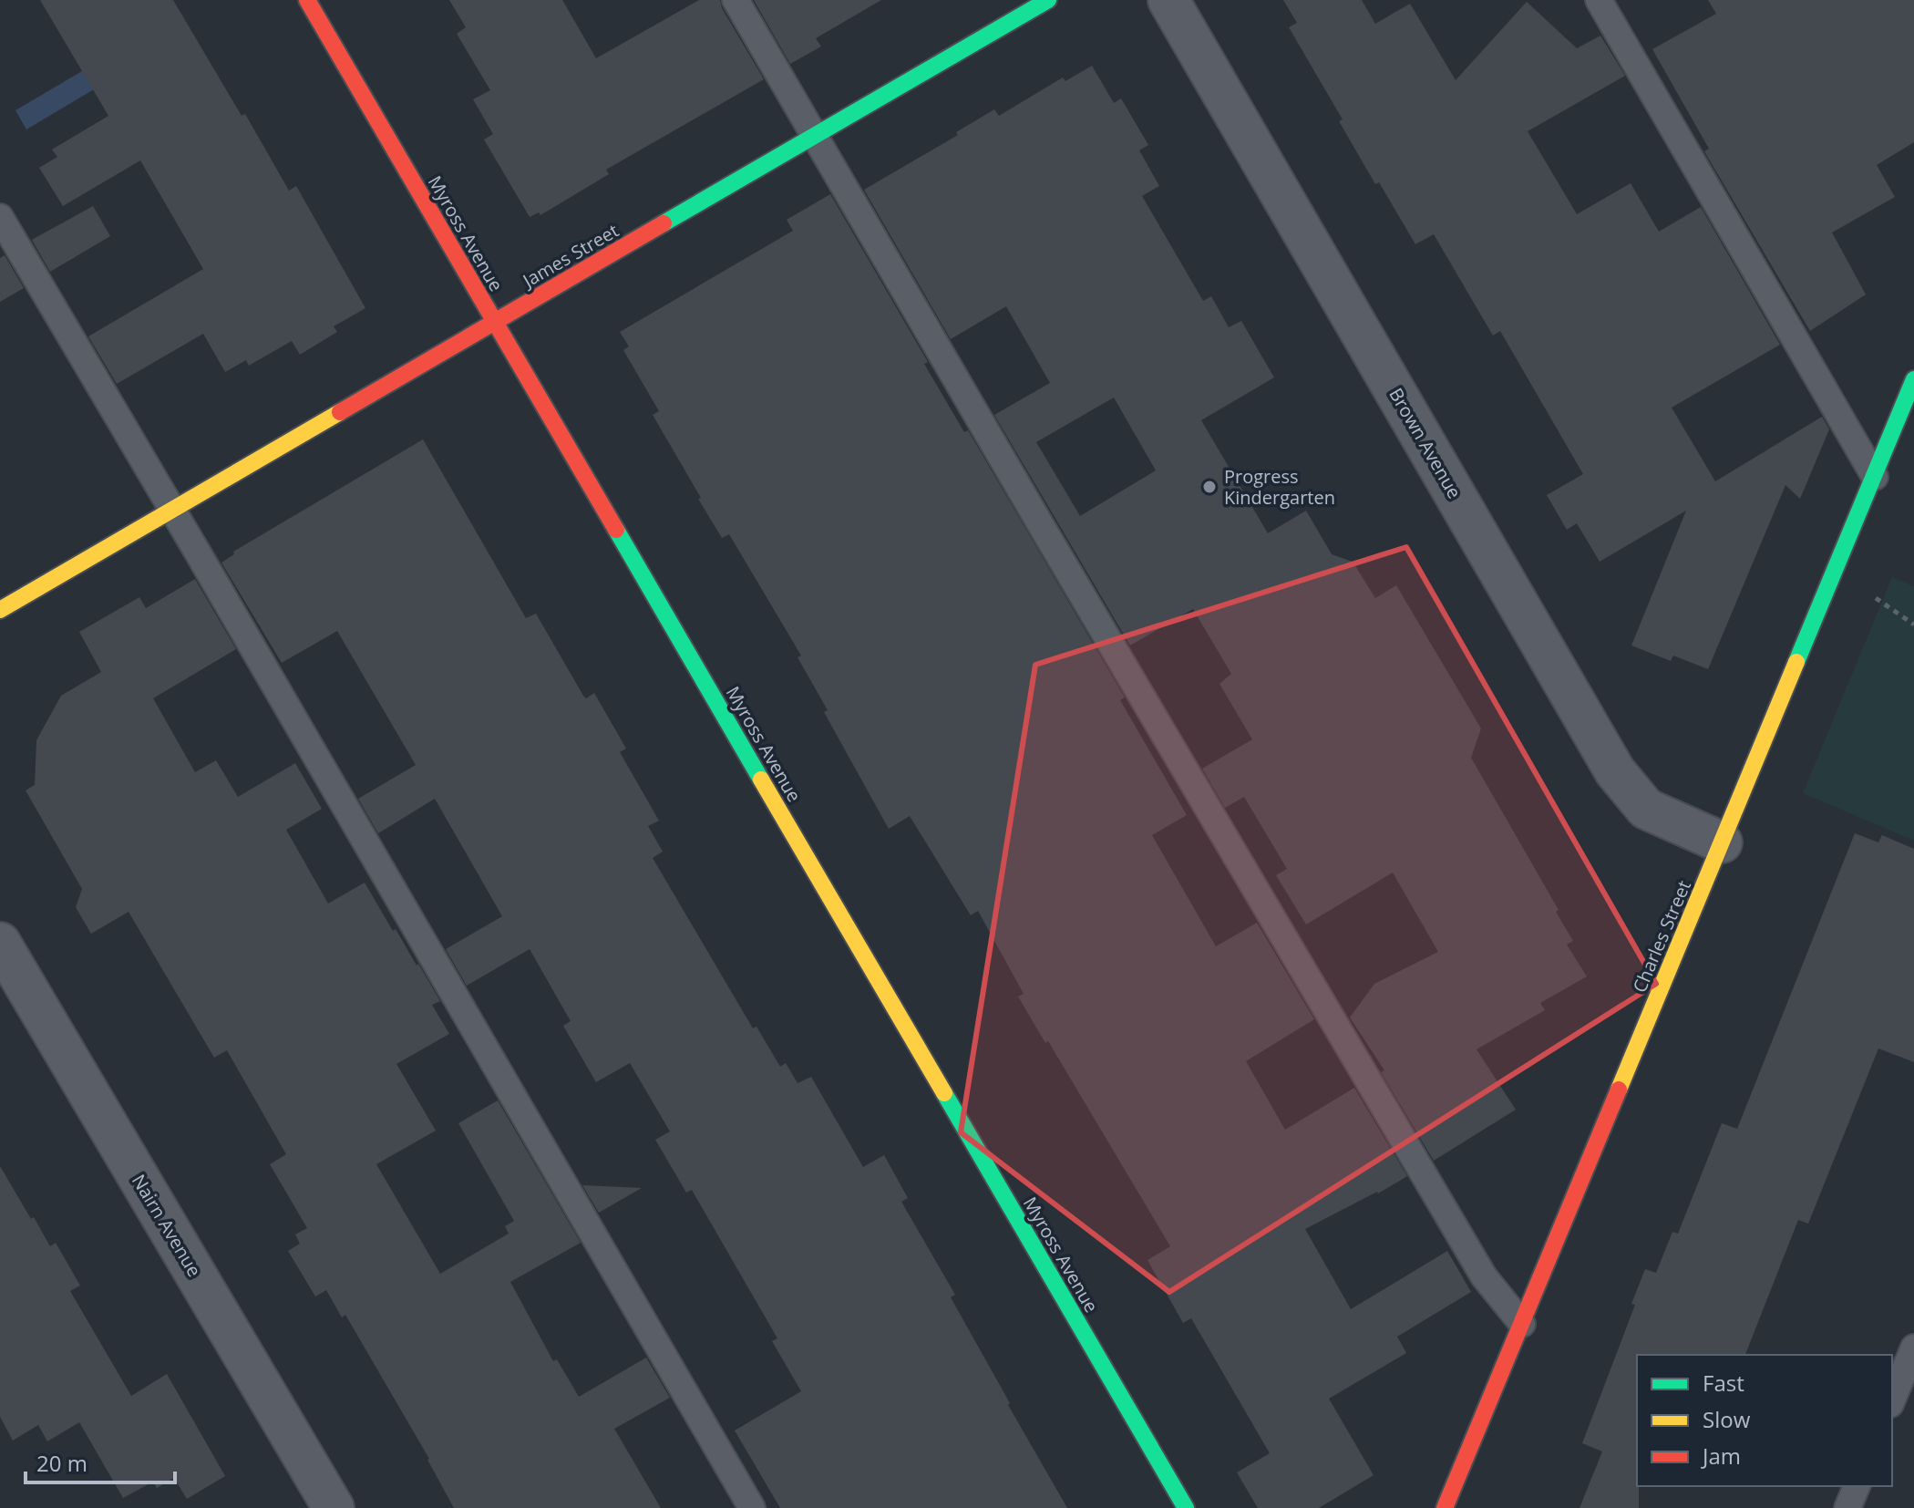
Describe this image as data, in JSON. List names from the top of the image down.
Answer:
{
  "streets": {
    "street": [
      "Myross Avenue",
      "James Street",
      "Brown Avenue",
      "Charles Street",
      "Nairn Avenue"
    ]
  },
  "crossings": [
    ["Myross Avenue", "James Street"],
    ["Brown Avenue", "Charles Street"]
  ],
  "places": ["Progress Kindergarten"],
  "legend": ["Fast", "Slow", "Jam"],
  "scale_bar": "20 m"
}
